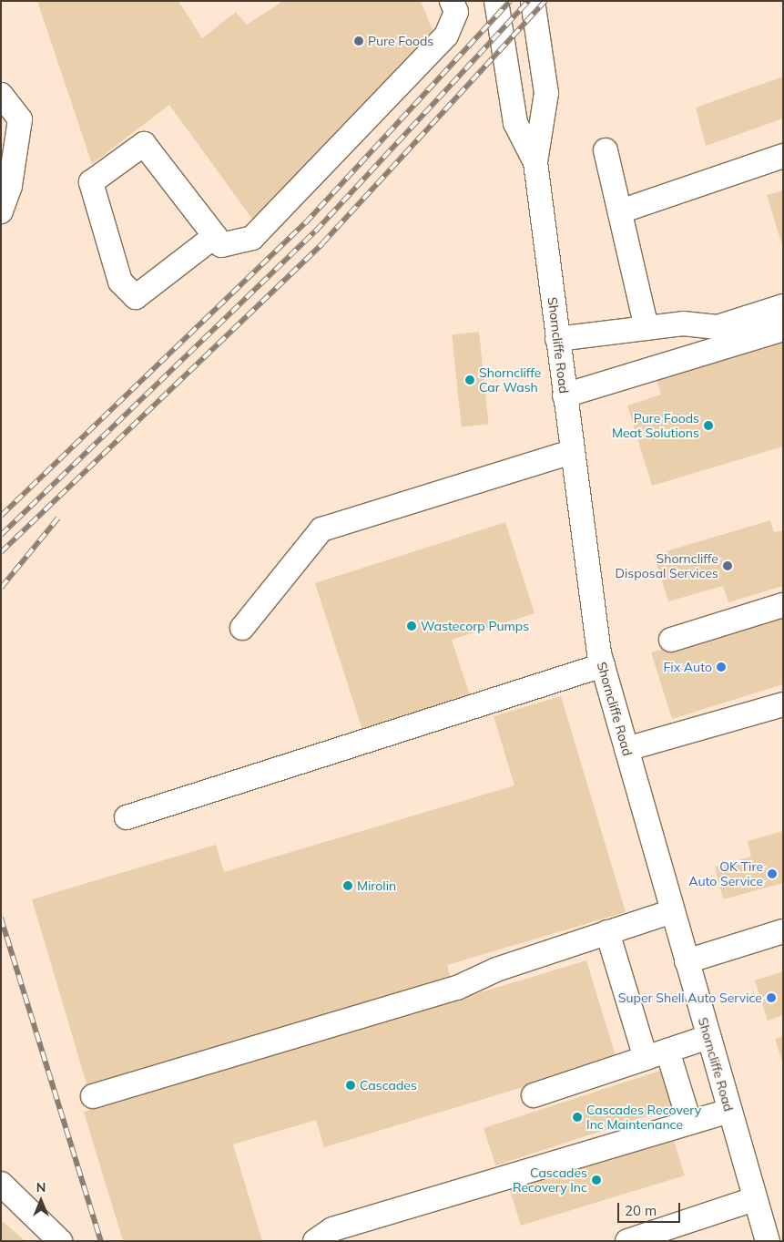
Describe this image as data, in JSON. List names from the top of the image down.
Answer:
{
  "streets": {
    "street": ["Shorncliffe Road"]
  },
  "places": [
    "Pure Foods",
    "Shorncliffe Car Wash",
    "Pure Foods Meat Solutions",
    "Shorncliffe Disposal Services",
    "Wastecorp Pumps",
    "Fix Auto",
    "OK Tire Auto Service",
    "Mirolin",
    "Super Shell Auto Service",
    "Cascades",
    "Cascades Recovery Inc Maintenance",
    "Cascades Recovery Inc"
  ],
  "scale_bar": "20 m",
  "north": "top"
}
